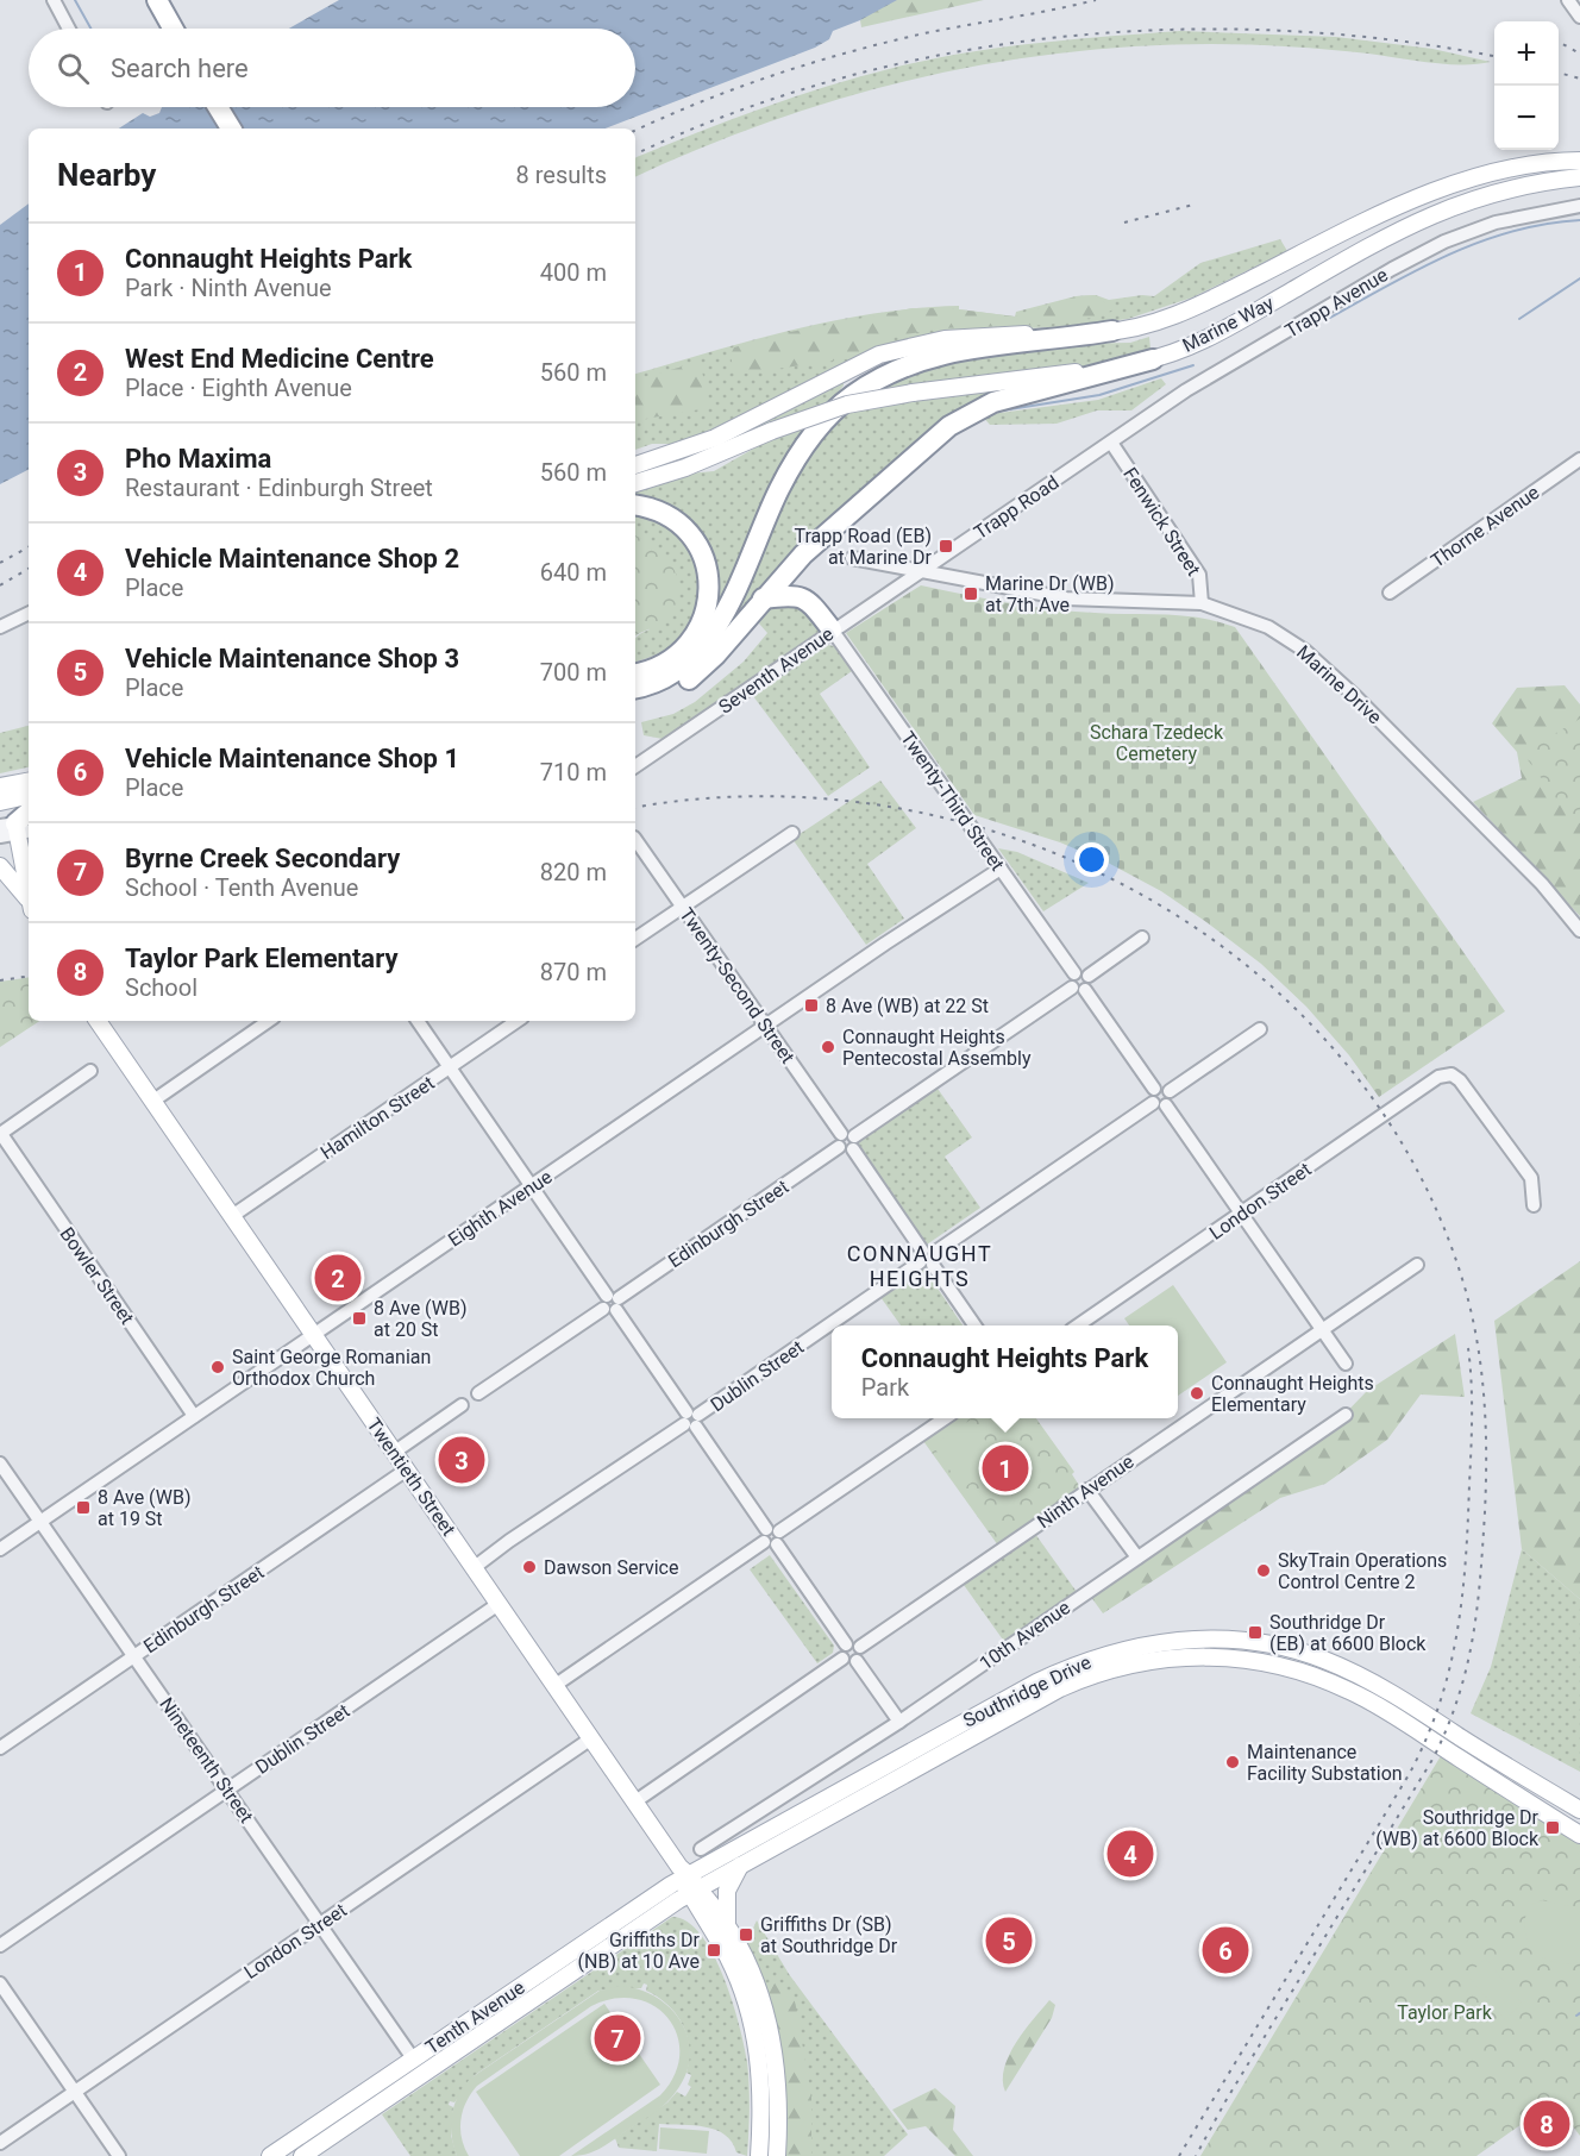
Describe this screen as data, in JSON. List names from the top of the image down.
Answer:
{
  "streets": {
    "main road": [
      "Marine Way",
      "Twentieth Street",
      "Southridge Drive",
      "Tenth Avenue"
    ],
    "street": [
      "Trapp Avenue",
      "Trapp Road",
      "Fenwick Street",
      "Thorne Avenue",
      "Seventh Avenue",
      "Marine Drive",
      "Twenty-Third Street",
      "Twenty-Second Street",
      "Hamilton Street",
      "London Street",
      "Eighth Avenue",
      "Edinburgh Street",
      "Bowler Street",
      "Dublin Street",
      "Ninth Avenue",
      "10th Avenue",
      "Nineteenth Street"
    ]
  },
  "crossings": [
    ["Trapp Avenue", "Trapp Road"],
    ["Trapp Avenue", "Fenwick Street"],
    ["Trapp Road", "Fenwick Street"],
    ["Trapp Road", "Seventh Avenue"],
    ["Trapp Road", "Marine Drive"],
    ["Fenwick Street", "Marine Drive"],
    ["Seventh Avenue", "Marine Drive"],
    ["Seventh Avenue", "Twenty-Third Street"],
    ["Twenty-Third Street", "Eighth Avenue"],
    ["Twenty-Second Street", "Eighth Avenue"],
    ["Twenty-Second Street", "Edinburgh Street"],
    ["Twenty-Second Street", "Dublin Street"],
    ["Hamilton Street", "Twentieth Street"],
    ["London Street", "Twentieth Street"],
    ["London Street", "Nineteenth Street"],
    ["Eighth Avenue", "Bowler Street"],
    ["Eighth Avenue", "Twentieth Street"],
    ["Eighth Avenue", "Nineteenth Street"],
    ["Edinburgh Street", "Twentieth Street"],
    ["Edinburgh Street", "Nineteenth Street"],
    ["Dublin Street", "Twentieth Street"],
    ["Dublin Street", "Nineteenth Street"],
    ["Twentieth Street", "Southridge Drive"],
    ["Twentieth Street", "Tenth Avenue"],
    ["Southridge Drive", "Tenth Avenue"],
    ["Nineteenth Street", "Tenth Avenue"]
  ],
  "districts": ["CONNAUGHT HEIGHTS"],
  "parks": ["Schara Tzedeck Cemetery", "Taylor Park"],
  "places": {
    "transit": [
      "Trapp Road (EB) at Marine Dr",
      "Marine Dr (WB) at 7th Ave",
      "8 Ave (WB) at 22 St",
      "8 Ave (WB) at 20 St",
      "8 Ave (WB) at 19 St",
      "Southridge Dr (EB) at 6600 Block",
      "Southridge Dr (WB) at 6600 Block",
      "Griffiths Dr (SB) at Southridge Dr",
      "Griffiths Dr (NB) at 10 Ave"
    ],
    "other": [
      "Connaught Heights Pentecostal Assembly",
      "Saint George Romanian Orthodox Church",
      "Connaught Heights Elementary",
      "Dawson Service",
      "SkyTrain Operations Control Centre 2",
      "Maintenance Facility Substation"
    ]
  },
  "page": {
    "map_buttons": ["+", "−"],
    "search": "Search here",
    "heading": ["Nearby", "8 results"],
    "list": [
      {
        "mark": "1",
        "name": "Connaught Heights Park",
        "note": "Park · Ninth Avenue",
        "value": "400 m"
      },
      {
        "mark": "2",
        "name": "West End Medicine Centre",
        "note": "Place · Eighth Avenue",
        "value": "560 m"
      },
      {
        "mark": "3",
        "name": "Pho Maxima",
        "note": "Restaurant · Edinburgh Street",
        "value": "560 m"
      },
      {
        "mark": "4",
        "name": "Vehicle Maintenance Shop 2",
        "note": "Place",
        "value": "640 m"
      },
      {
        "mark": "5",
        "name": "Vehicle Maintenance Shop 3",
        "note": "Place",
        "value": "700 m"
      },
      {
        "mark": "6",
        "name": "Vehicle Maintenance Shop 1",
        "note": "Place",
        "value": "710 m"
      },
      {
        "mark": "7",
        "name": "Byrne Creek Secondary",
        "note": "School · Tenth Avenue",
        "value": "820 m"
      },
      {
        "mark": "8",
        "name": "Taylor Park Elementary",
        "note": "School",
        "value": "870 m"
      }
    ],
    "pins": [
      "2",
      "3",
      "1",
      "4",
      "5",
      "6",
      "7",
      "8"
    ],
    "popup": ["Connaught Heights Park", "Park"]
  }
}
